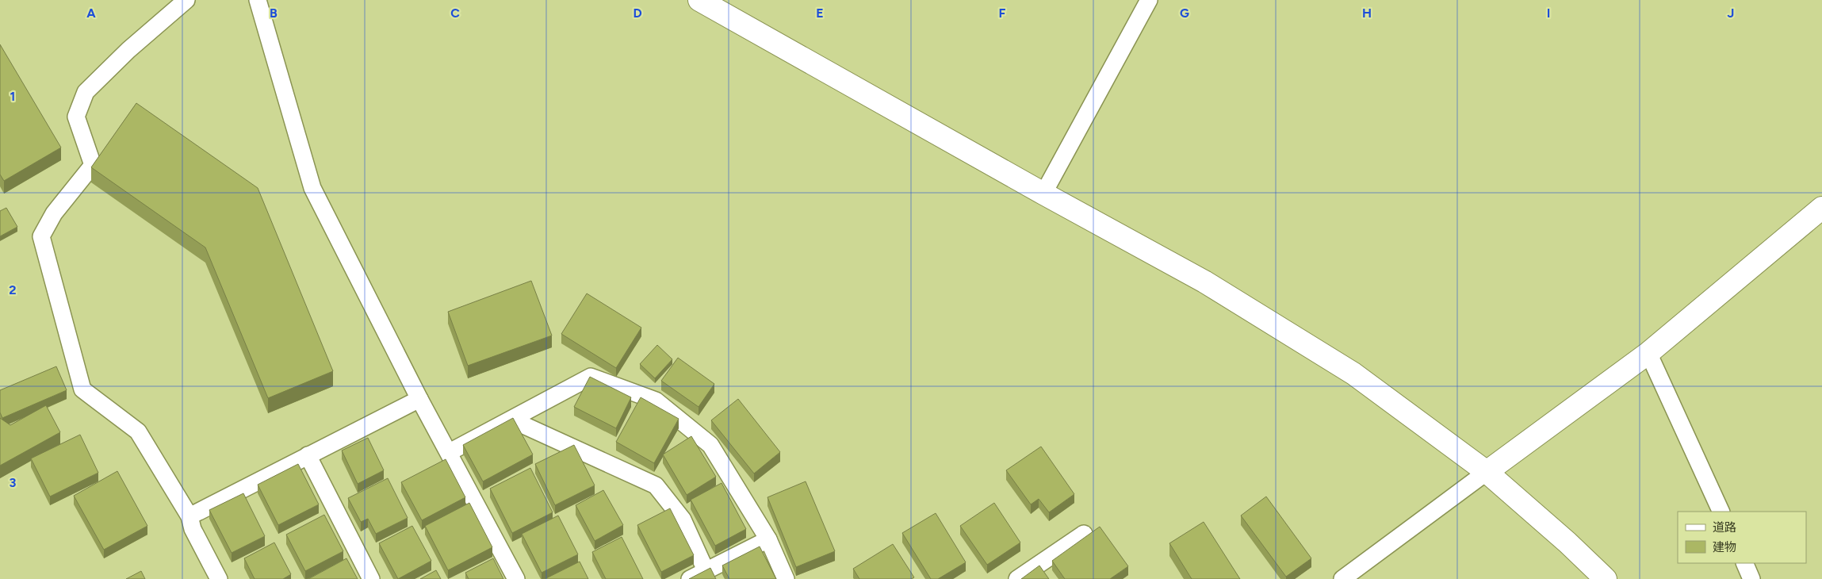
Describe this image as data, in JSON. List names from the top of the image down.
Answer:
{
  "legend": ["道路", "建物"],
  "grid": {
    "columns": [
      "A",
      "B",
      "C",
      "D",
      "E",
      "F",
      "G",
      "H",
      "I",
      "J"
    ],
    "rows": ["1", "2", "3"]
  }
}
